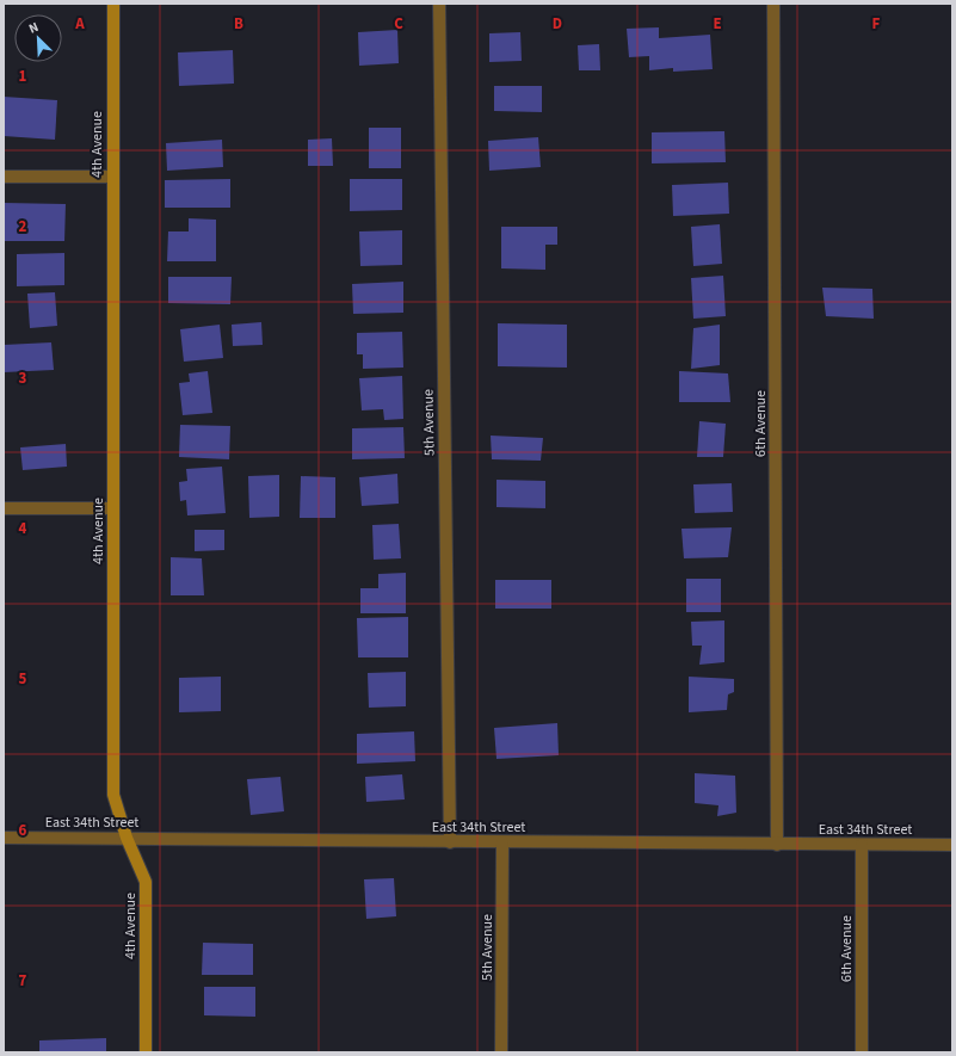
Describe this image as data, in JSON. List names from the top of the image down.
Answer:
{
  "streets": {
    "main road": ["4th Avenue"],
    "street": ["5th Avenue", "6th Avenue", "East 34th Street"]
  },
  "crossings": [
    ["4th Avenue", "East 34th Street"],
    ["5th Avenue", "East 34th Street"],
    ["6th Avenue", "East 34th Street"]
  ],
  "north": "top left",
  "grid": {
    "columns": [
      "A",
      "B",
      "C",
      "D",
      "E",
      "F"
    ],
    "rows": [
      "1",
      "2",
      "3",
      "4",
      "5",
      "6",
      "7"
    ]
  }
}
